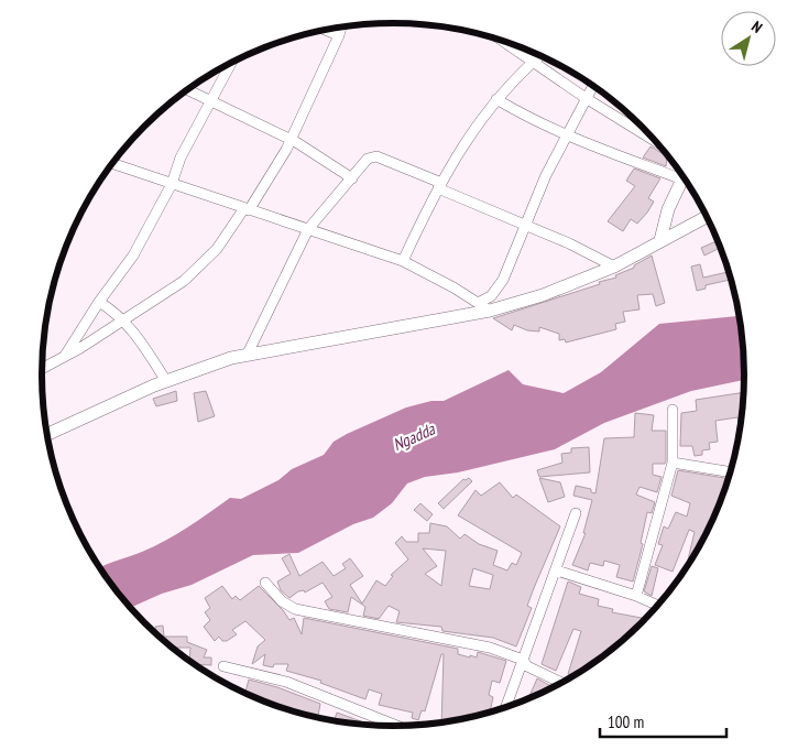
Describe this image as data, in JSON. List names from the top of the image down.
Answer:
{
  "water": ["Ngadda"],
  "scale_bar": "100 m",
  "north": "top right"
}
